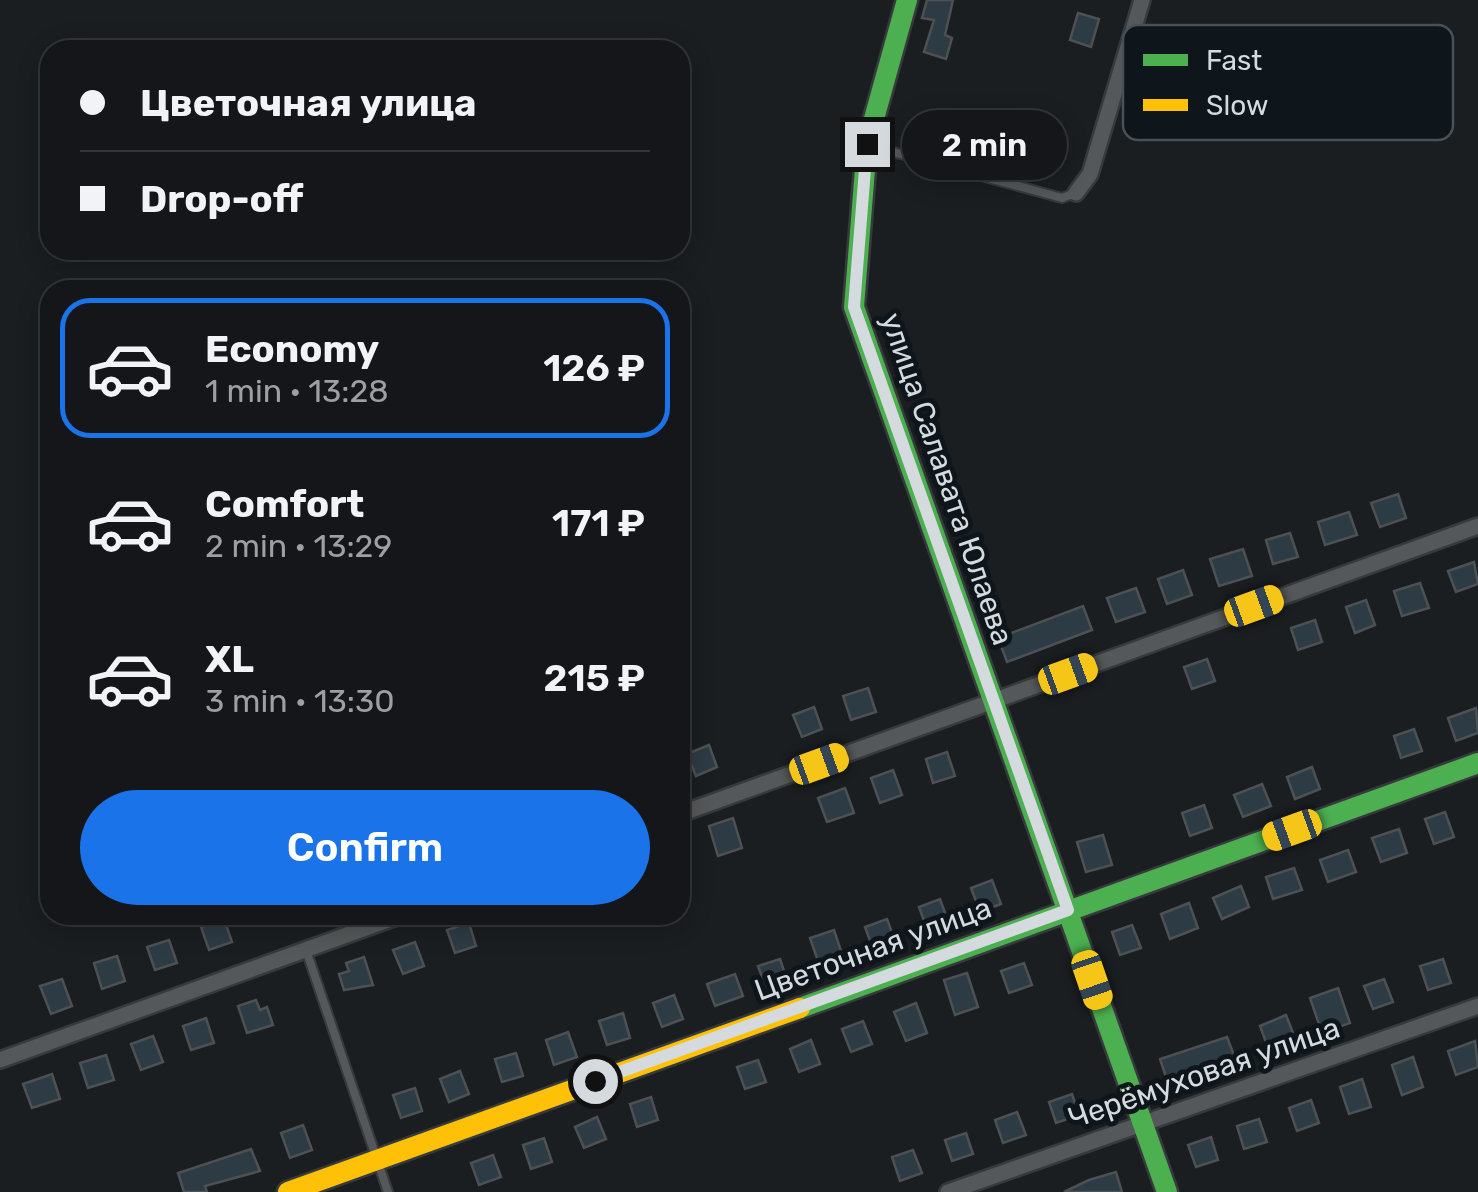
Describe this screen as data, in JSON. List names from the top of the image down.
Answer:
{
  "streets": {
    "street": ["улица Салавата Юлаева", "Цветочная улица", "Черёмуховая улица"]
  },
  "crossings": [
    ["улица Салавата Юлаева", "Цветочная улица"],
    ["улица Салавата Юлаева", "Черёмуховая улица"]
  ],
  "legend": ["Fast", "Slow"],
  "page": {
    "banner": ["Цветочная улица", "Drop-off"],
    "bubble": "2 min",
    "list": [
      {
        "name": "Economy",
        "note": "1 min · 13:28",
        "value": "126 ₽"
      },
      {
        "name": "Comfort",
        "note": "2 min · 13:29",
        "value": "171 ₽"
      },
      {
        "name": "XL",
        "note": "3 min · 13:30",
        "value": "215 ₽"
      }
    ],
    "buttons": "Confirm"
  }
}
